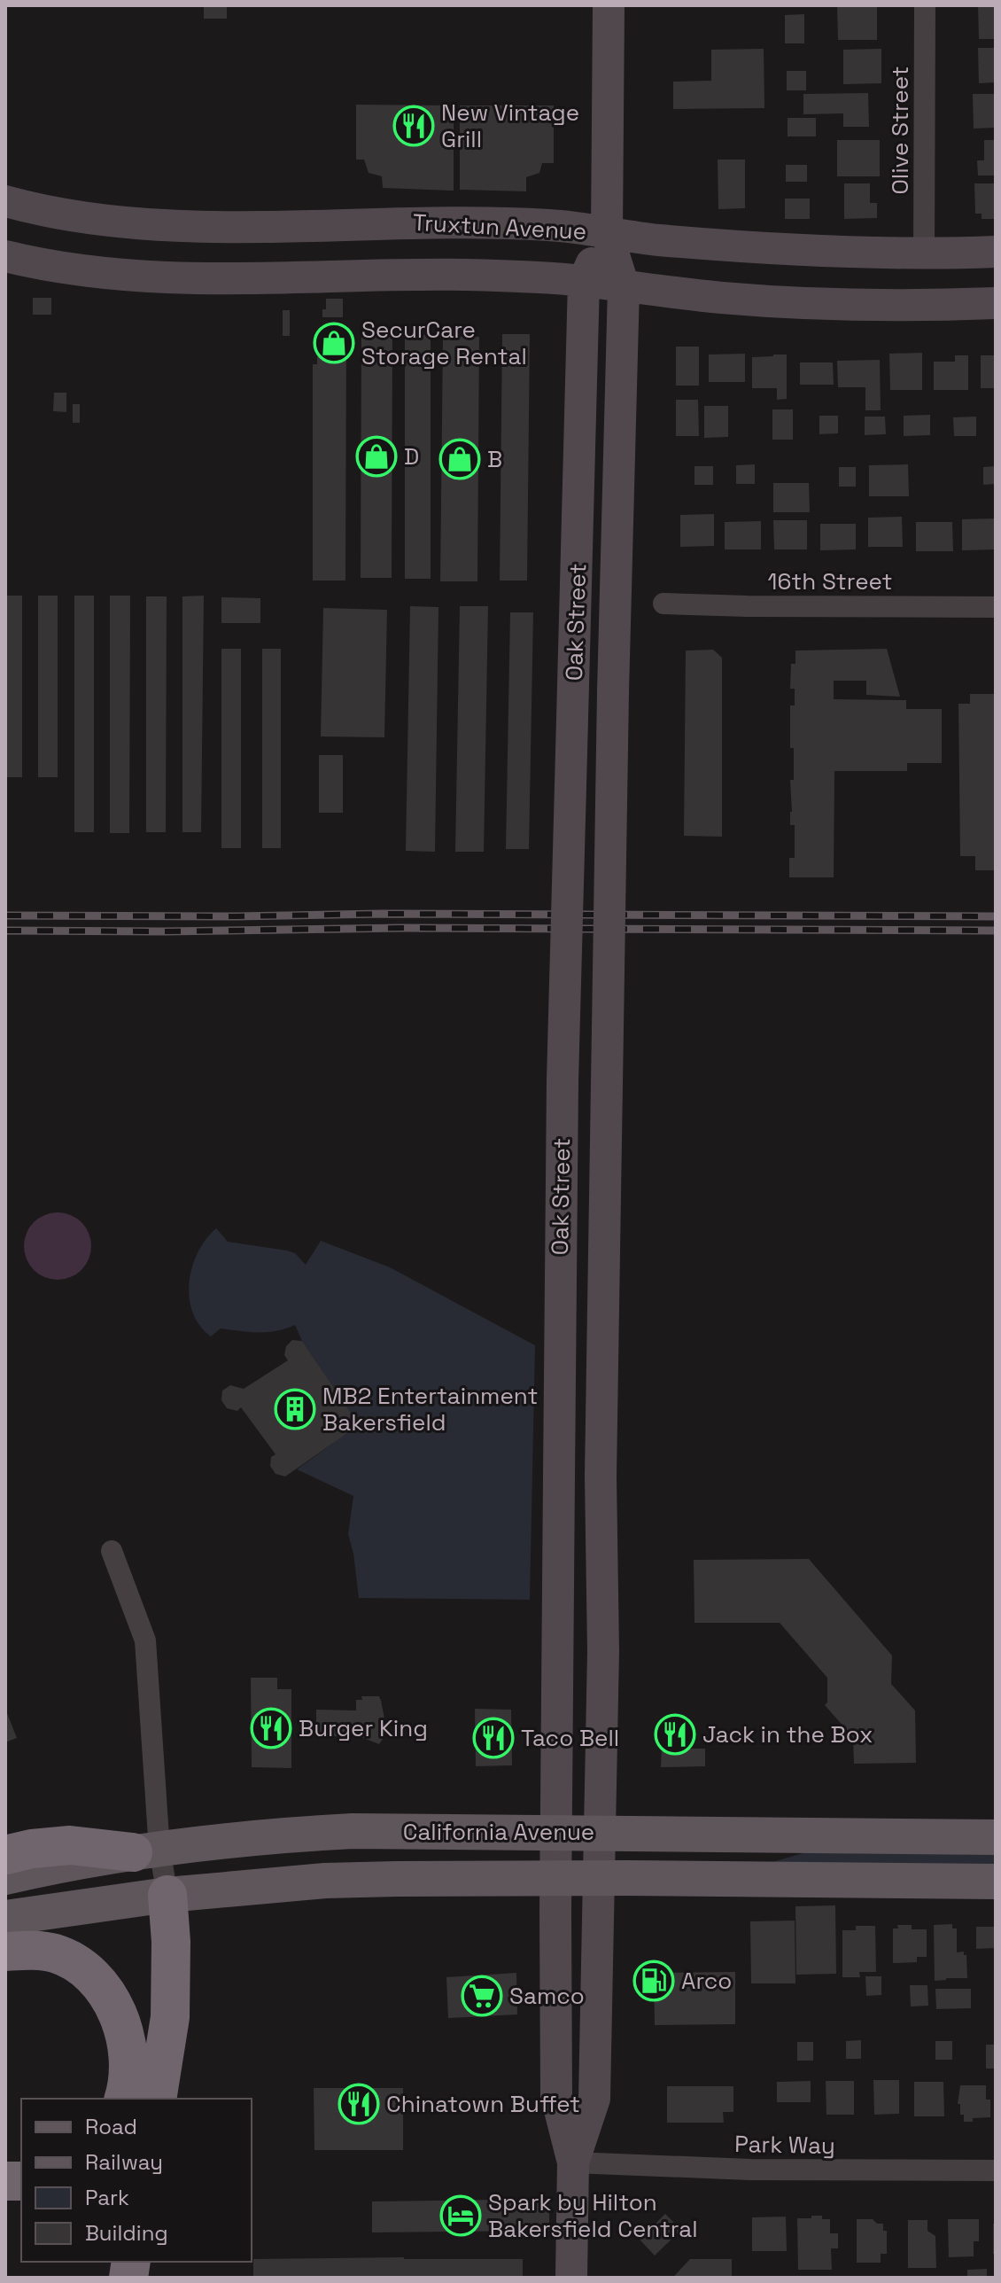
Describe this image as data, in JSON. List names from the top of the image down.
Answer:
{
  "streets": {
    "main road": ["Truxtun Avenue", "Oak Street", "California Avenue"],
    "street": ["Olive Street", "16th Street", "Park Way"]
  },
  "crossings": [
    ["Olive Street", "Truxtun Avenue"],
    ["Truxtun Avenue", "Oak Street"],
    ["Oak Street", "California Avenue"],
    ["Oak Street", "Park Way"]
  ],
  "places": {
    "restaurant": [
      "New Vintage Grill",
      "Burger King",
      "Jack in the Box",
      "Taco Bell",
      "Chinatown Buffet"
    ],
    "shop": ["SecurCare Storage Rental", "D", "B"],
    "building": ["MB2 Entertainment Bakersfield"],
    "fuel station": ["Arco"],
    "supermarket": ["Samco"],
    "hotel": ["Spark by Hilton Bakersfield Central"]
  },
  "legend": [
    "Road",
    "Railway",
    "Park",
    "Building"
  ]
}
